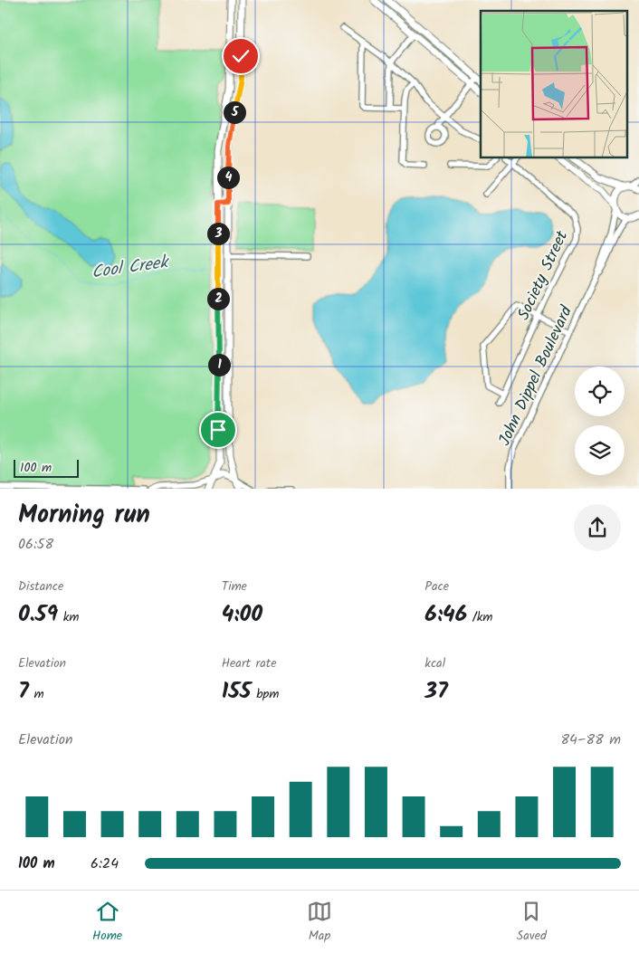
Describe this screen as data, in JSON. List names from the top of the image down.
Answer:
{
  "streets": {
    "street": ["Society Street", "John Dippel Boulevard"]
  },
  "water": ["Cool Creek"],
  "scale_bar": "100 m",
  "page": {
    "pins": [
      "5",
      "4",
      "3",
      "2",
      "1"
    ],
    "scale": "100 m",
    "heading": ["Morning run", "06:58"],
    "stats": [
      ["Distance", "0.59 km"],
      ["Time", "4:00"],
      ["Pace", "6:46 /km"],
      ["Elevation", "7 m"],
      ["Heart rate", "155 bpm"],
      ["kcal", "37"]
    ],
    "chart": ["Elevation", "84–88 m"],
    "list": [
      {
        "name": "100 m",
        "note": "6:24"
      }
    ],
    "tabs": ["Home", "Map", "Saved"]
  }
}
